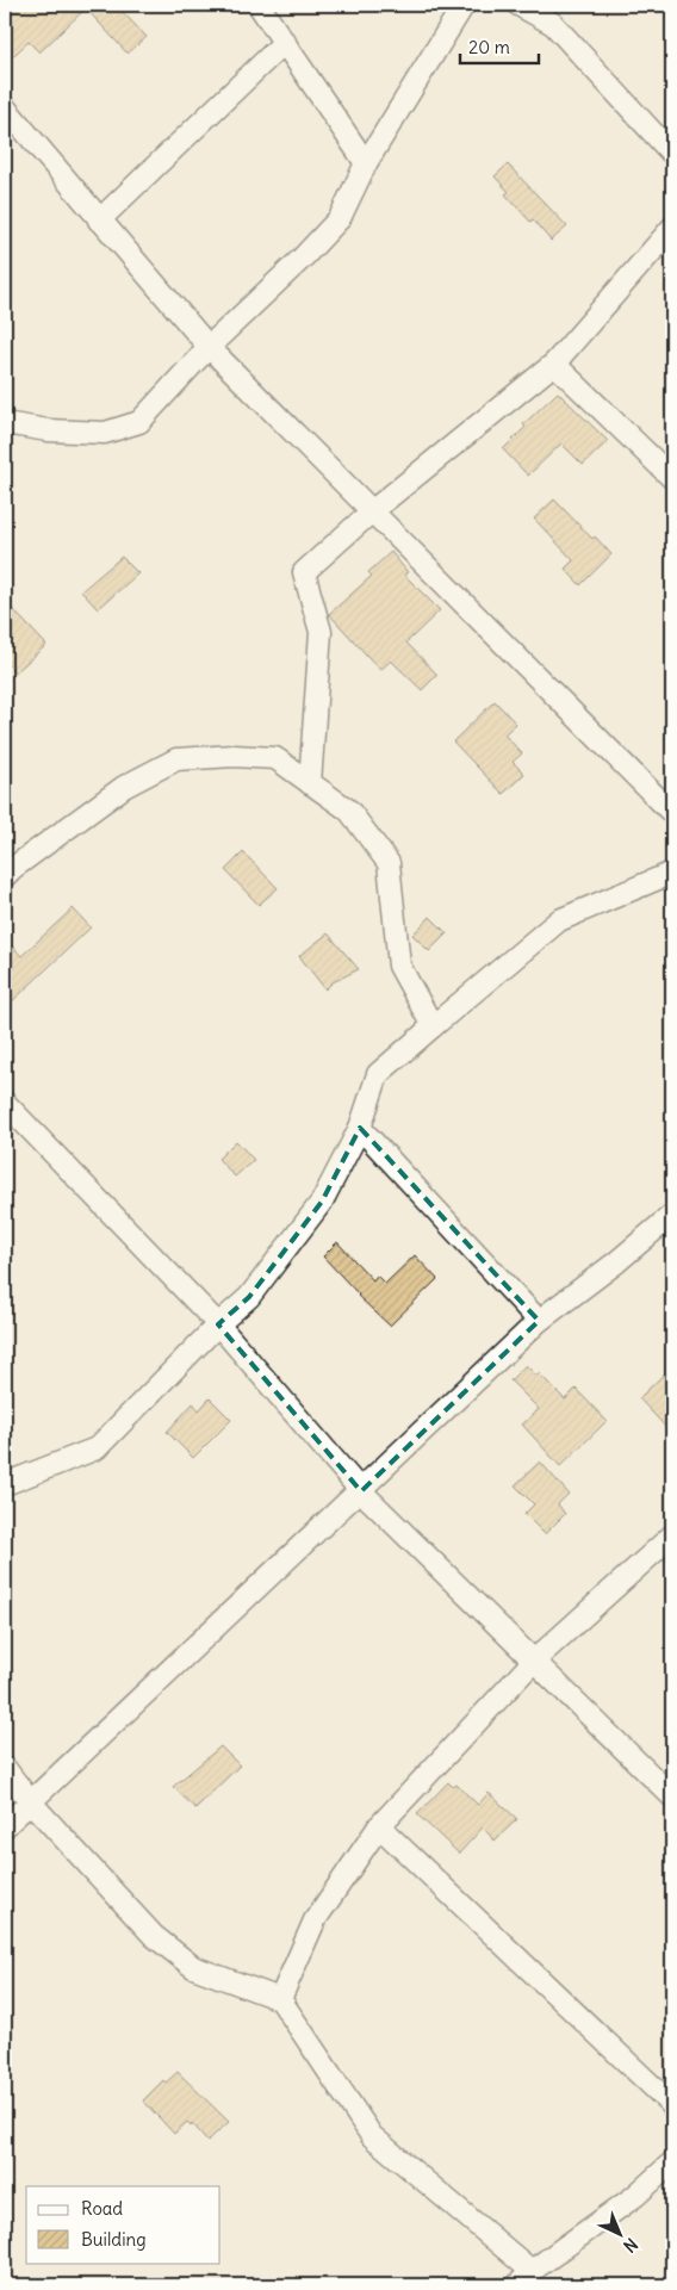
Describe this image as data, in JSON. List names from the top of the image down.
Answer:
{
  "legend": ["Road", "Building"],
  "scale_bar": "20 m",
  "north": "bottom right"
}
